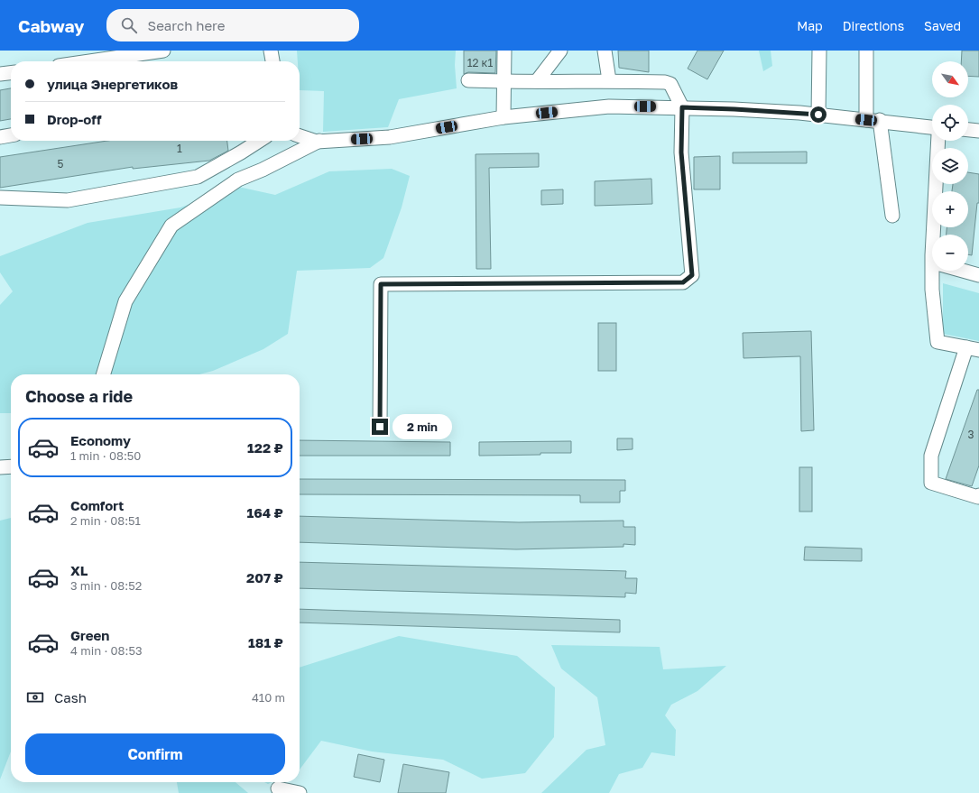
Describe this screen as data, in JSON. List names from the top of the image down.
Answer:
{
  "house_numbers": [
    "12 к1",
    "1",
    "5",
    "3"
  ],
  "north": "bottom right",
  "page": {
    "header": "Cabway",
    "search": "Search here",
    "nav": ["Map", "Directions", "Saved"],
    "map_buttons": ["+", "−"],
    "banner": ["улица Энергетиков", "Drop-off"],
    "heading": "Choose a ride",
    "bubble": "2 min",
    "list": [
      {
        "name": "Economy",
        "note": "1 min · 08:50",
        "value": "122 ₽"
      },
      {
        "name": "Comfort",
        "note": "2 min · 08:51",
        "value": "164 ₽"
      },
      {
        "name": "XL",
        "note": "3 min · 08:52",
        "value": "207 ₽"
      },
      {
        "name": "Green",
        "note": "4 min · 08:53",
        "value": "181 ₽"
      }
    ],
    "pay": ["Cash", "410 m"],
    "buttons": "Confirm"
  }
}
